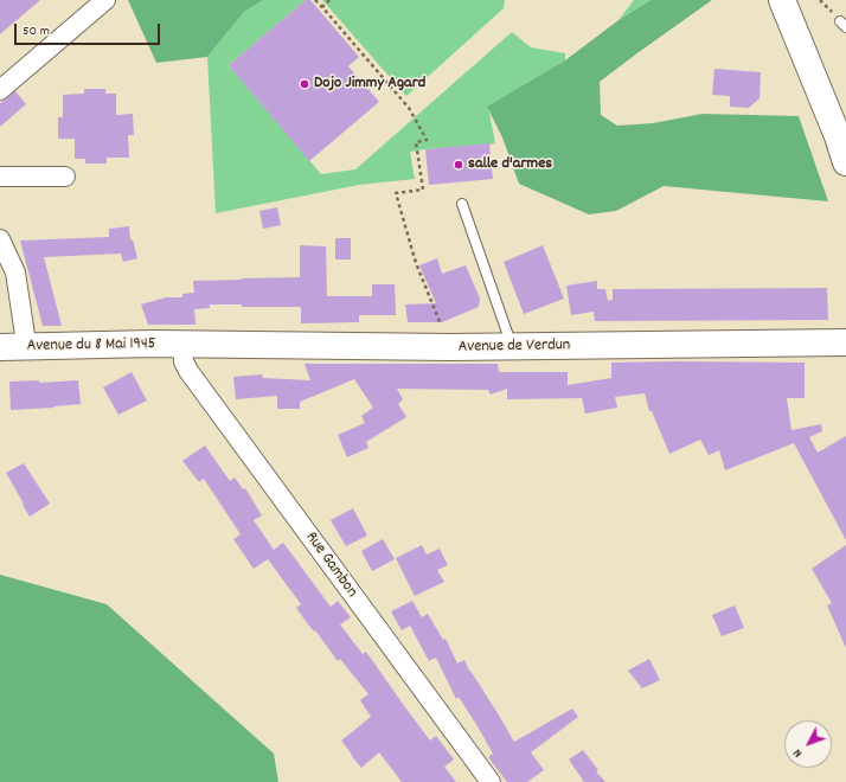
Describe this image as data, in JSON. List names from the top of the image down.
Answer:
{
  "streets": {
    "main road": ["Avenue du 8 Mai 1945", "Avenue de Verdun"],
    "street": ["Rue Gambon"]
  },
  "crossings": [
    ["Avenue du 8 Mai 1945", "Avenue de Verdun"],
    ["Avenue du 8 Mai 1945", "Rue Gambon"],
    ["Avenue de Verdun", "Rue Gambon"]
  ],
  "places": ["Dojo Jimmy Agard", "salle d'armes"],
  "scale_bar": "50 m",
  "north": "bottom left"
}
